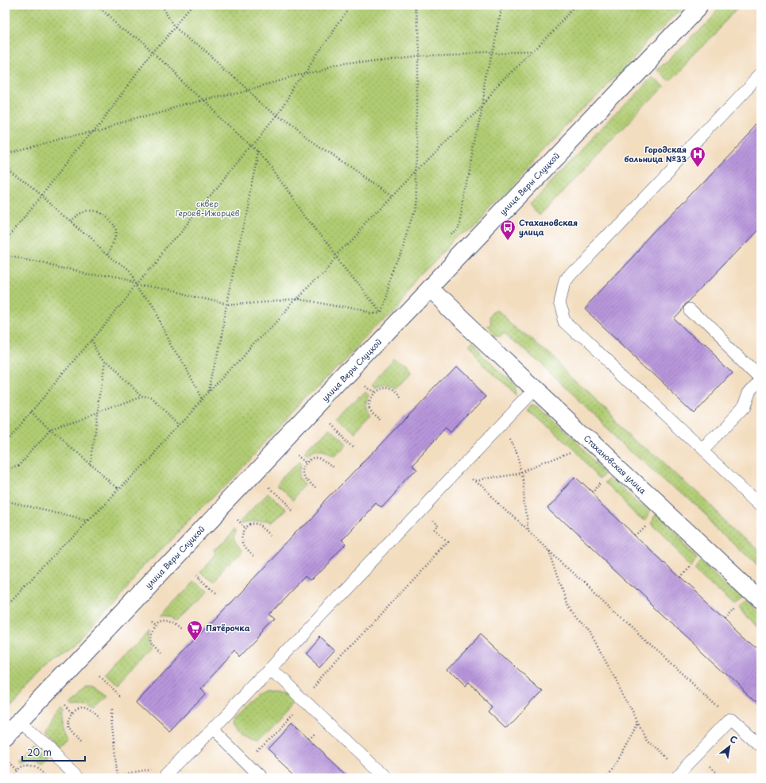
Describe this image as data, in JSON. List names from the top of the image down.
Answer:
{
  "streets": {
    "street": ["улица Веры Слуцкой", "Стахановская улица"]
  },
  "crossings": [
    ["улица Веры Слуцкой", "Стахановская улица"]
  ],
  "parks": ["сквер Героев-Ижорцев"],
  "places": {
    "hospital": ["Городская больница №33"],
    "bus stop": ["Стахановская улица"],
    "supermarket": ["Пятёрочка"]
  },
  "scale_bar": "20 m",
  "north": "top right"
}
